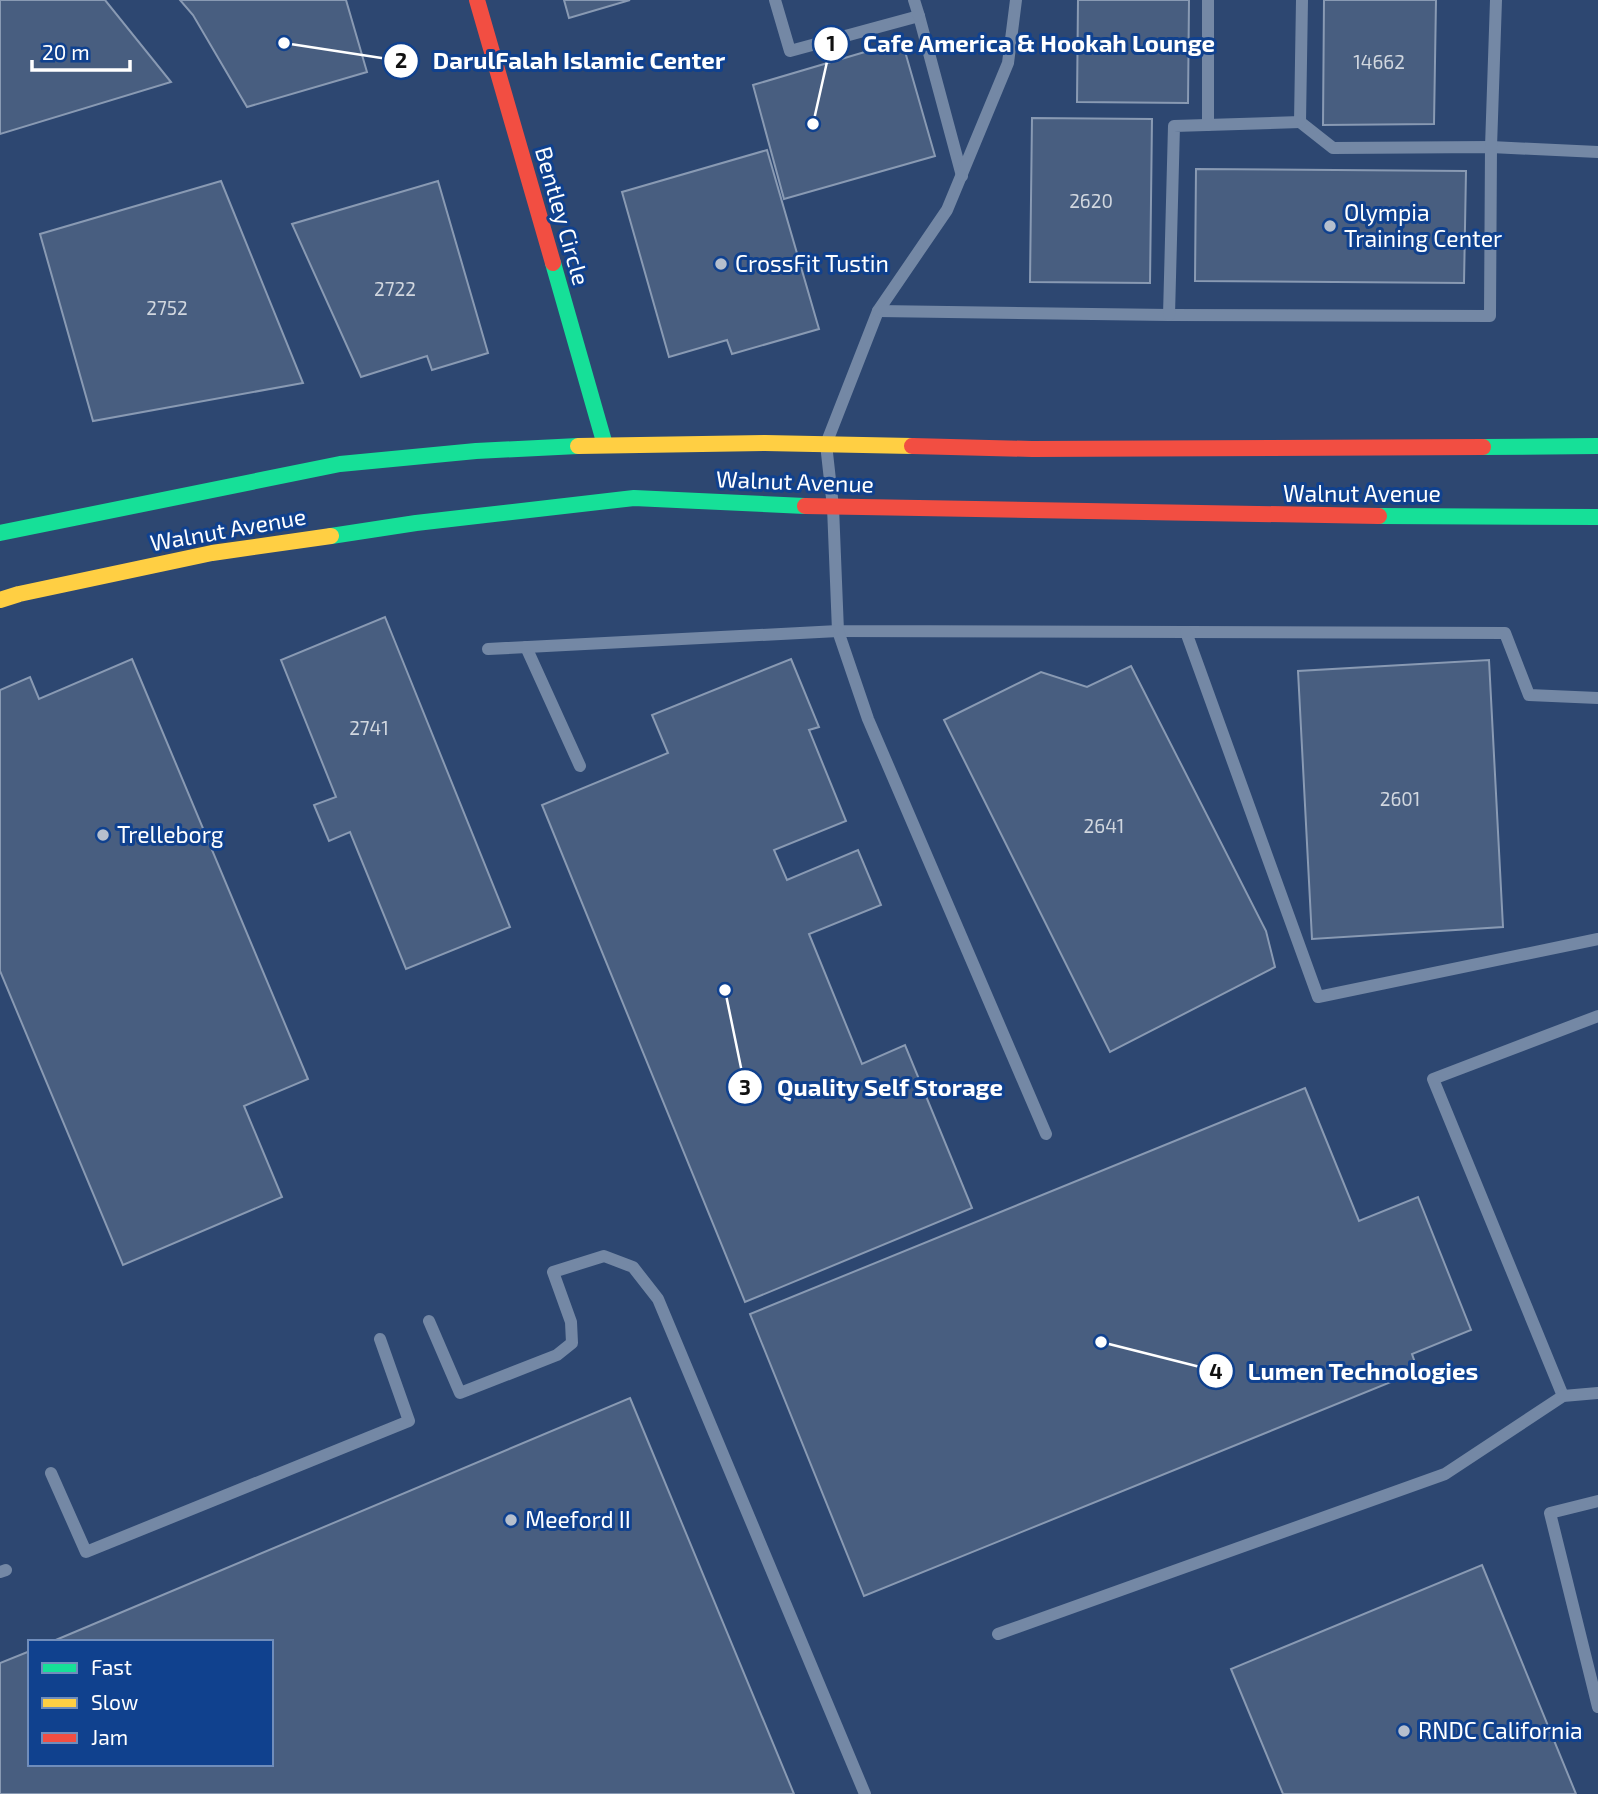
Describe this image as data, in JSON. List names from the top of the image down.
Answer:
{
  "streets": {
    "main road": ["Bentley Circle", "Walnut Avenue"]
  },
  "crossings": [
    ["Bentley Circle", "Walnut Avenue"]
  ],
  "places": [
    "DarulFalah Islamic Center",
    "Cafe America & Hookah Lounge",
    "Olympia Training Center",
    "CrossFit Tustin",
    "Trelleborg",
    "Quality Self Storage",
    "Lumen Technologies",
    "Meeford II",
    "RNDC California"
  ],
  "house_numbers": [
    "14662",
    "2620",
    "2722",
    "2752",
    "2741",
    "2601",
    "2641"
  ],
  "legend": ["Fast", "Slow", "Jam"],
  "scale_bar": "20 m"
}
